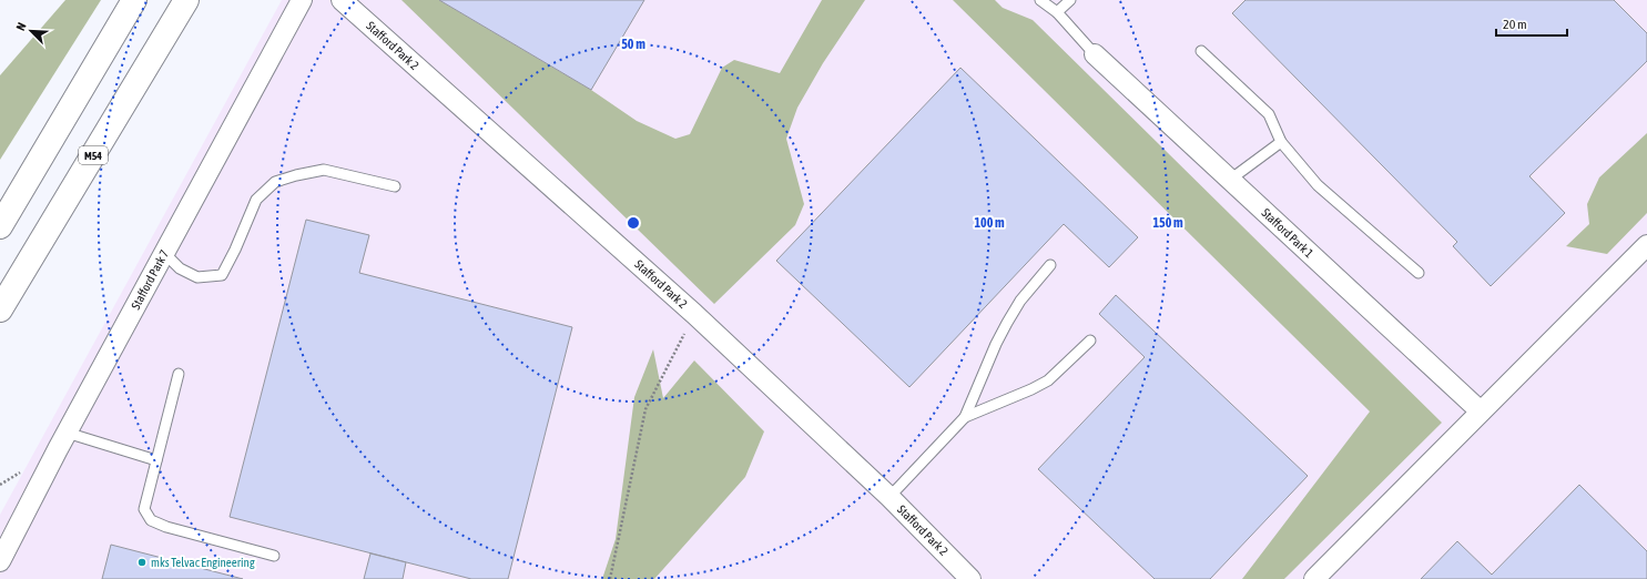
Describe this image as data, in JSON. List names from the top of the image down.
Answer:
{
  "streets": {
    "highway": ["M54"],
    "street": ["Stafford Park 2", "Stafford Park 1", "Stafford Park 7"]
  },
  "places": ["mks Telvac Engineering"],
  "scale_bar": "20 m",
  "north": "top left",
  "rings": ["50 m", "100 m", "150 m"]
}
